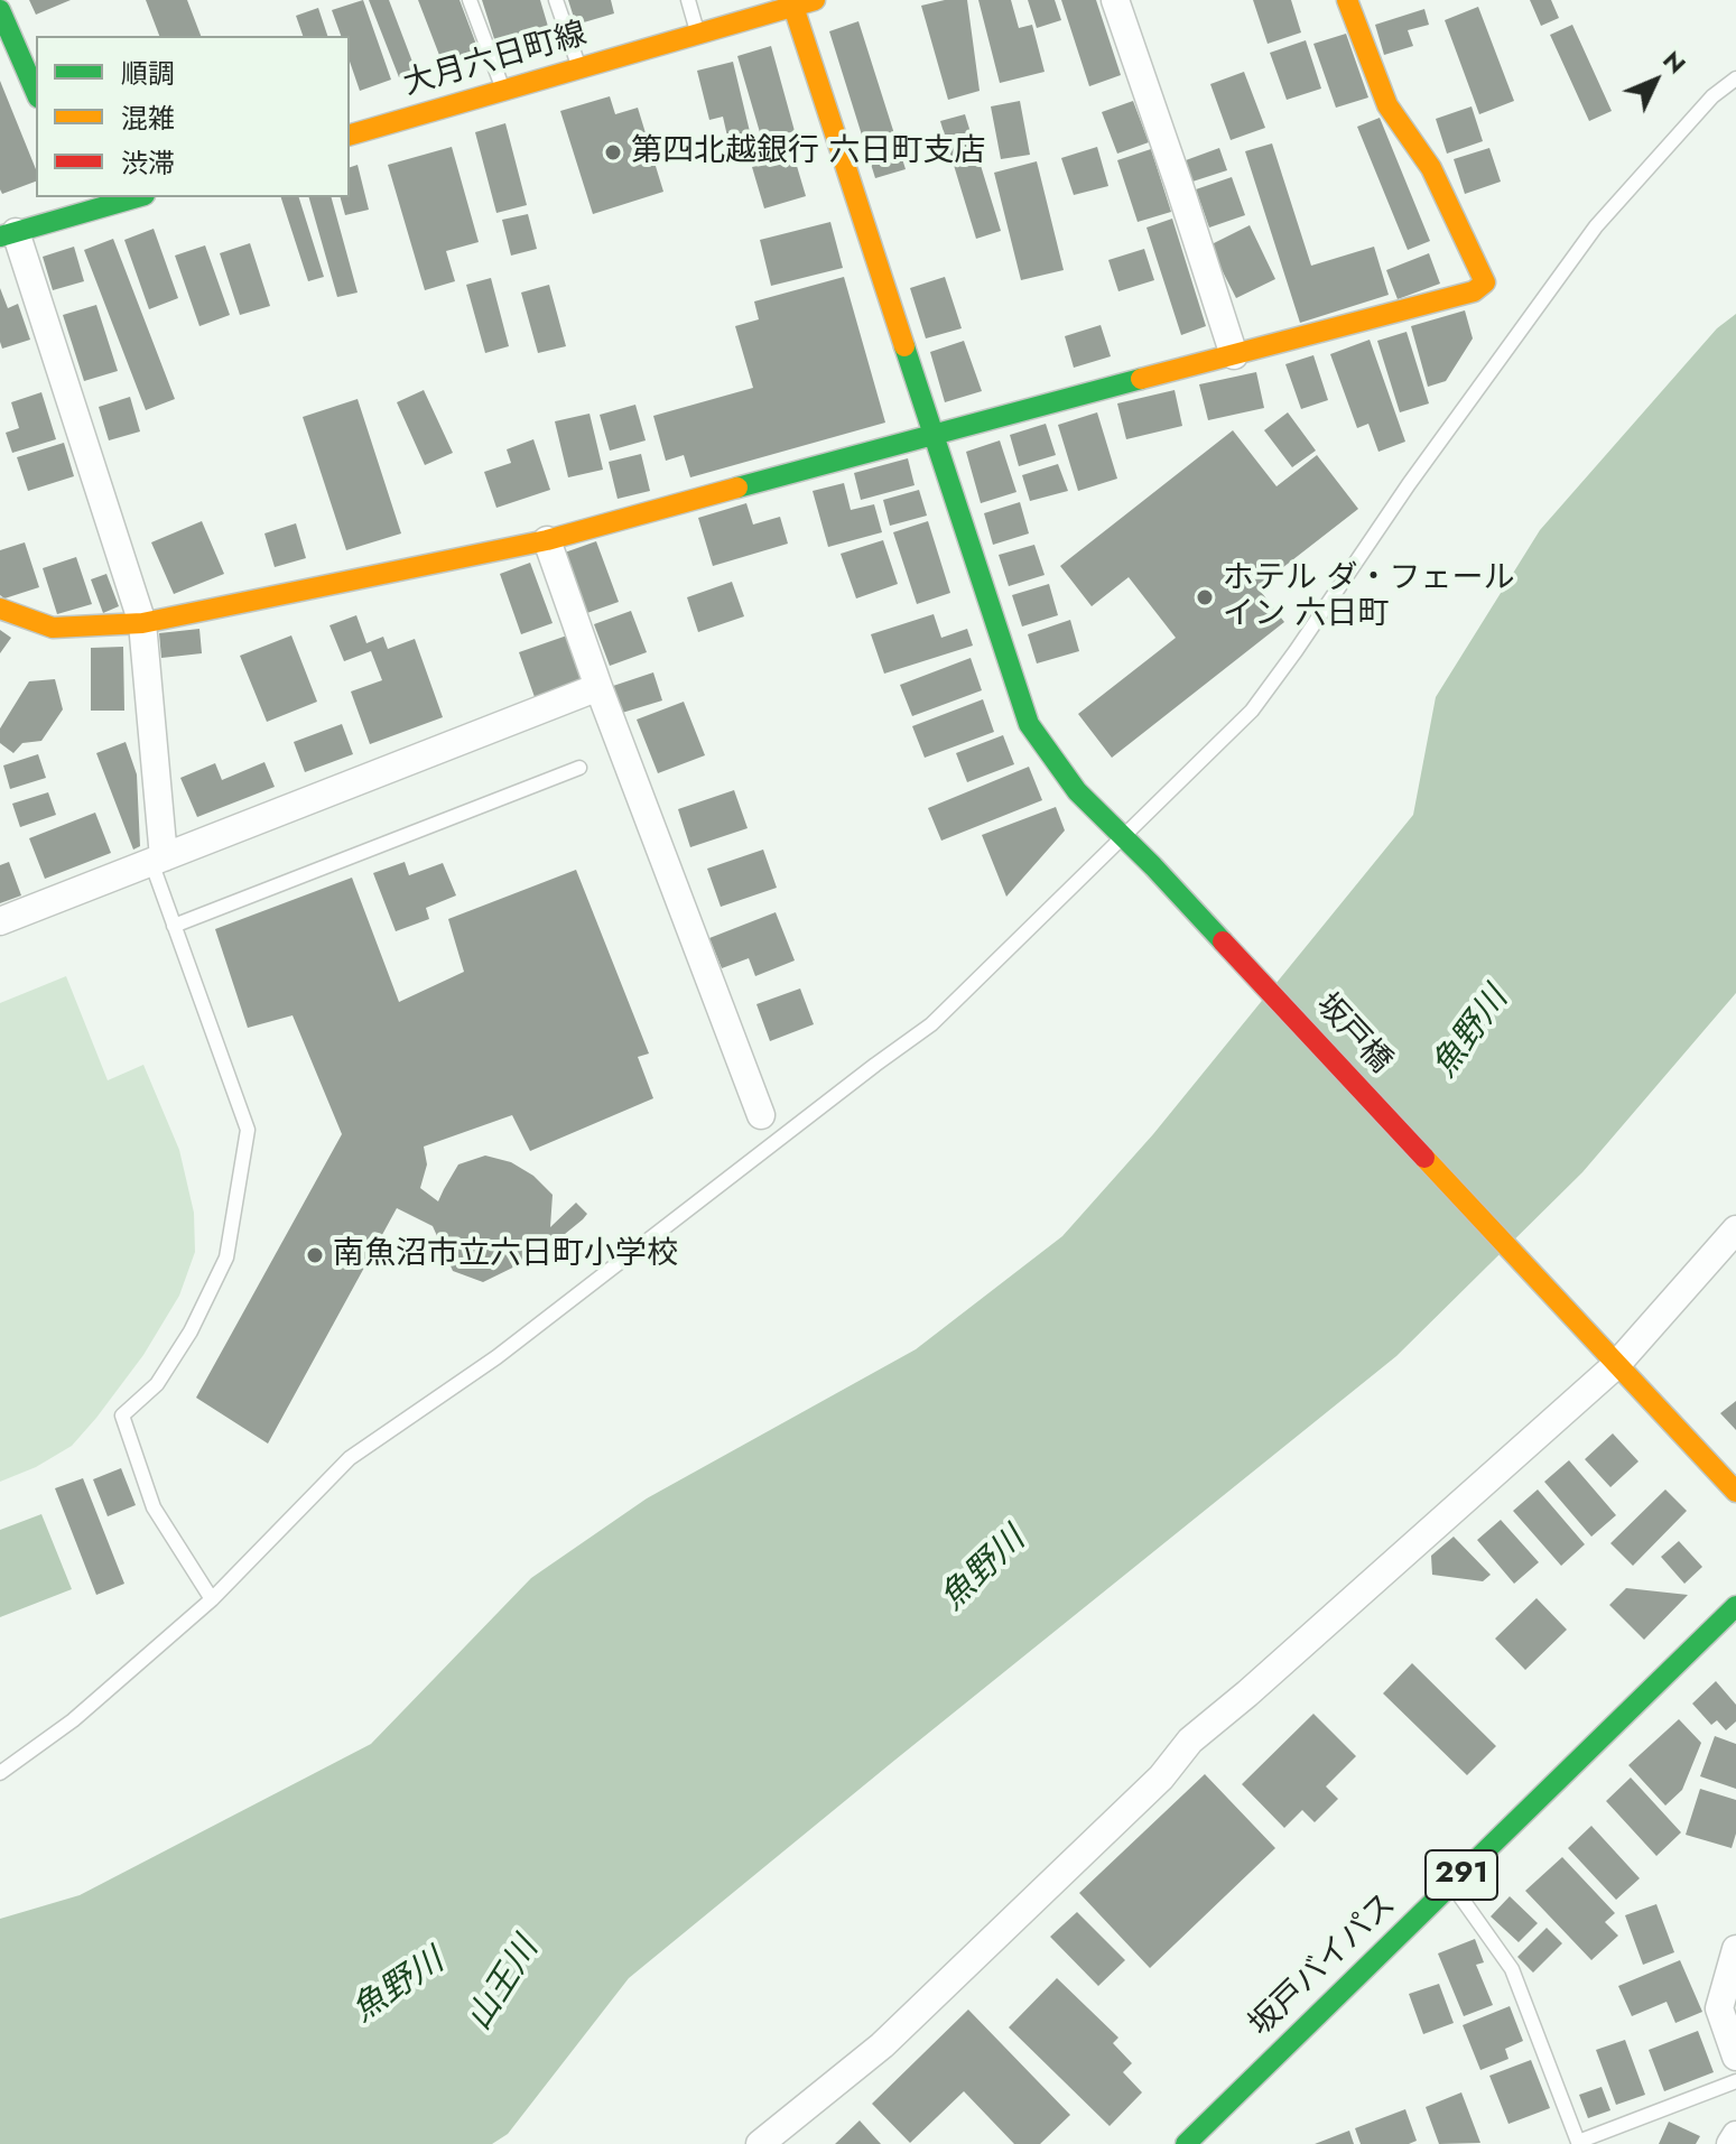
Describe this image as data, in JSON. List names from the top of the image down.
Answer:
{
  "streets": {
    "main road": [
      "大月六日町線",
      "坂戸橋",
      "291",
      "坂戸バイパス"
    ]
  },
  "crossings": [
    ["大月六日町線", "坂戸橋"]
  ],
  "water": ["魚野川", "山王川"],
  "places": ["第四北越銀行 六日町支店", "ホテル ダ・フェール イン 六日町", "南魚沼市立六日町小学校"],
  "legend": ["順調", "混雑", "渋滞"],
  "north": "top right"
}
